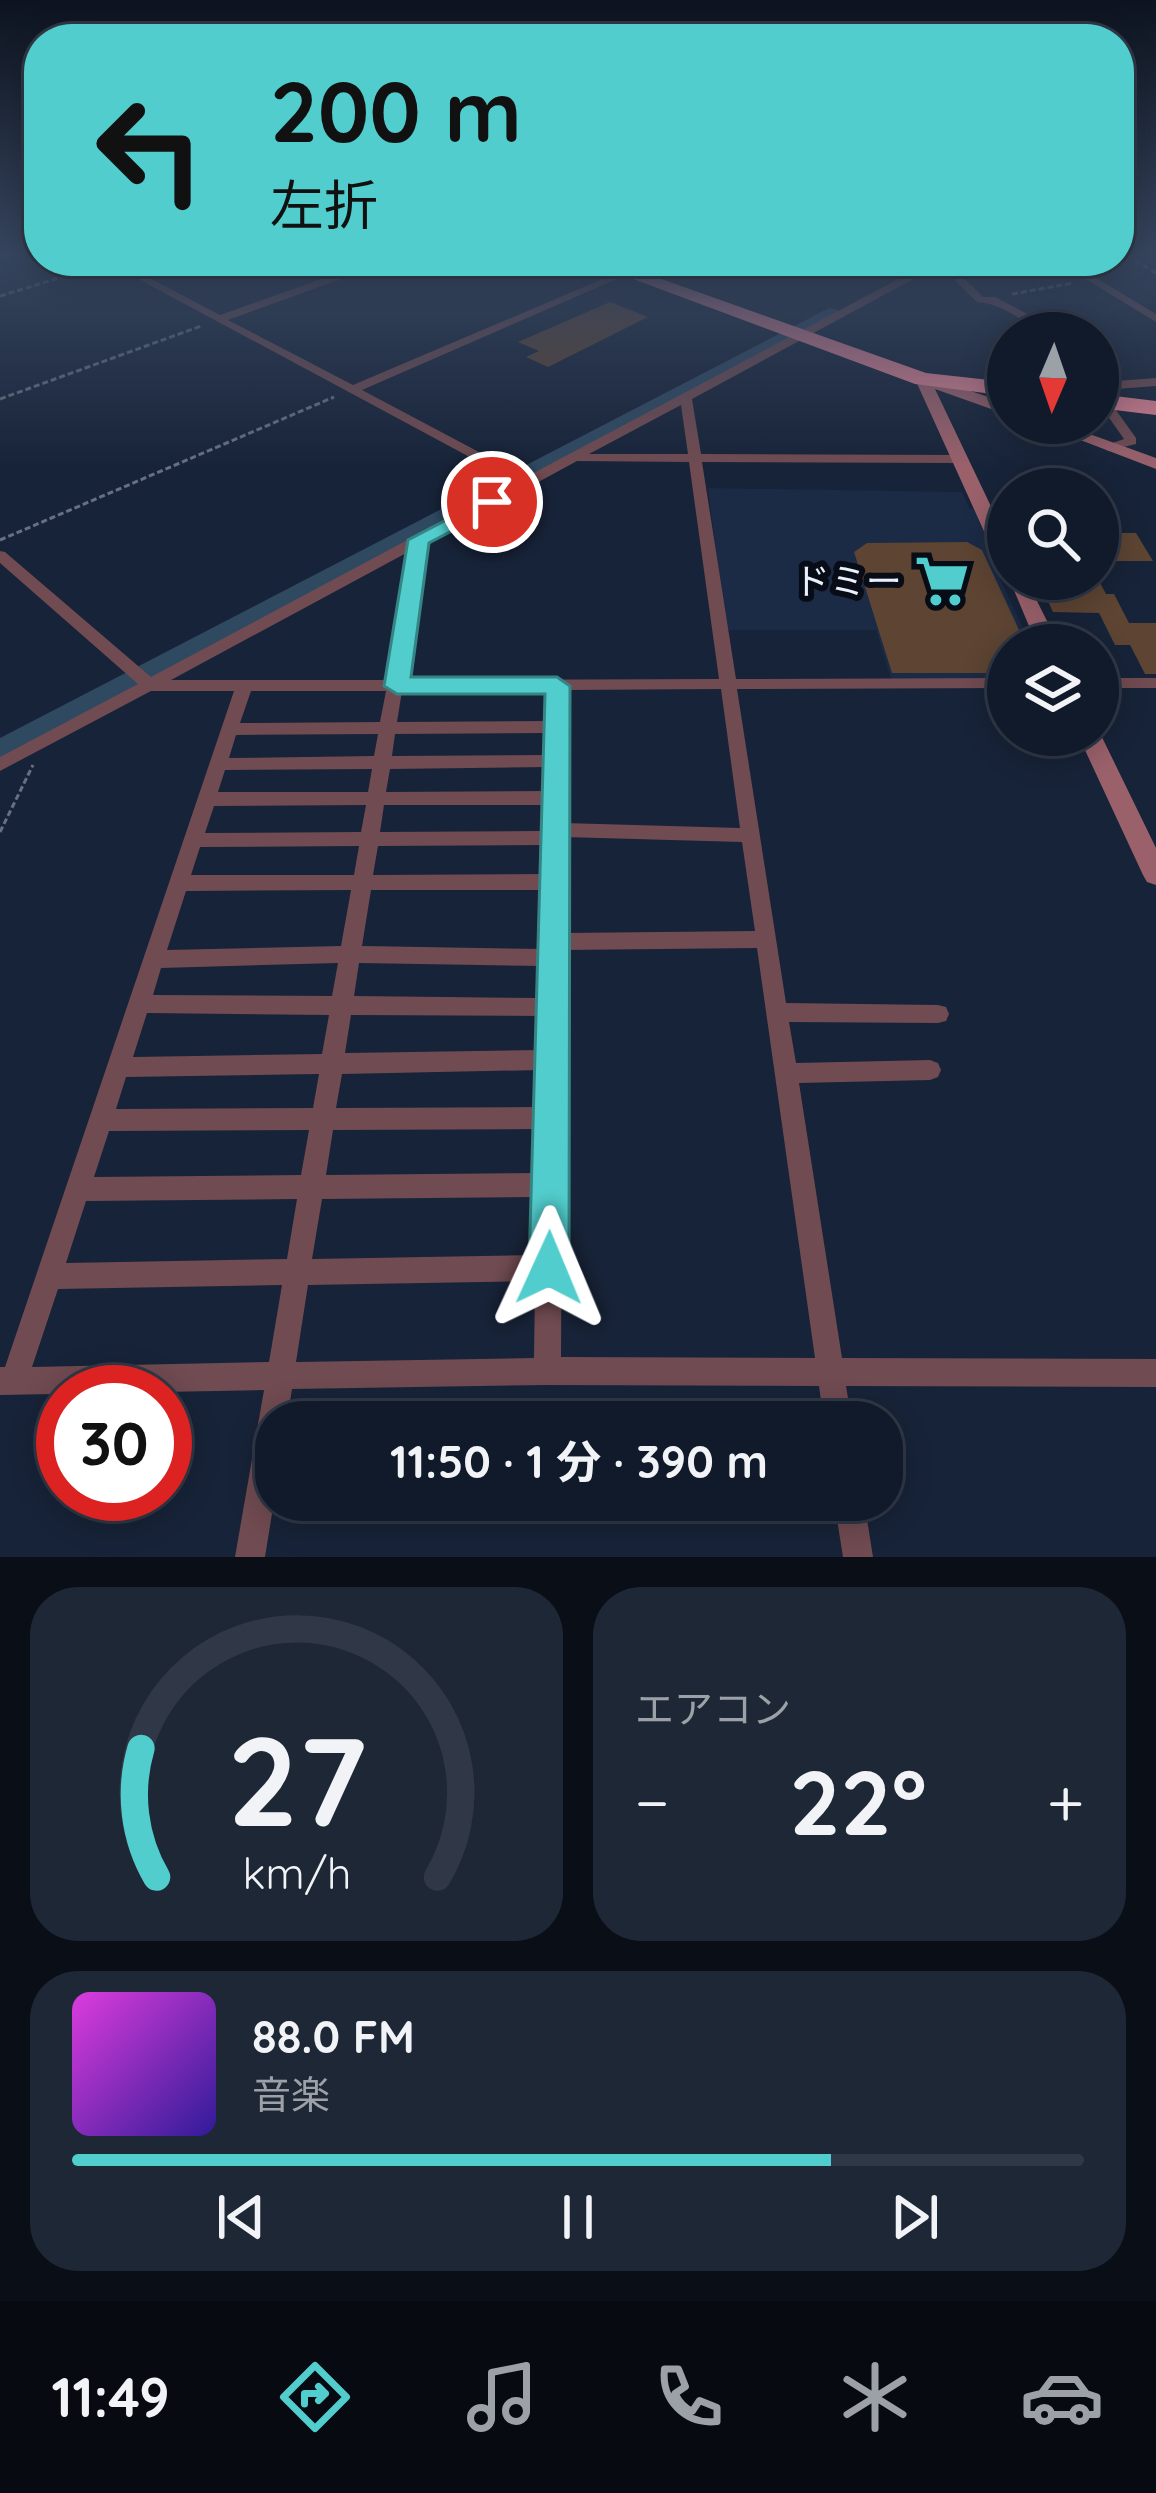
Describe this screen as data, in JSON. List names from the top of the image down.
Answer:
{
  "places": {
    "supermarket": ["ドミー"]
  },
  "north": "bottom",
  "page": {
    "turn": ["200 m", "左折"],
    "limit": "30",
    "trip": "11:50 · 1 分 · 390 m",
    "tile": "エアコン",
    "heat": ["−", "22°", "+"],
    "song": ["88.0 FM", "音楽"],
    "tabs": "11:49",
    "gauge": ["27", "km/h"]
  }
}
